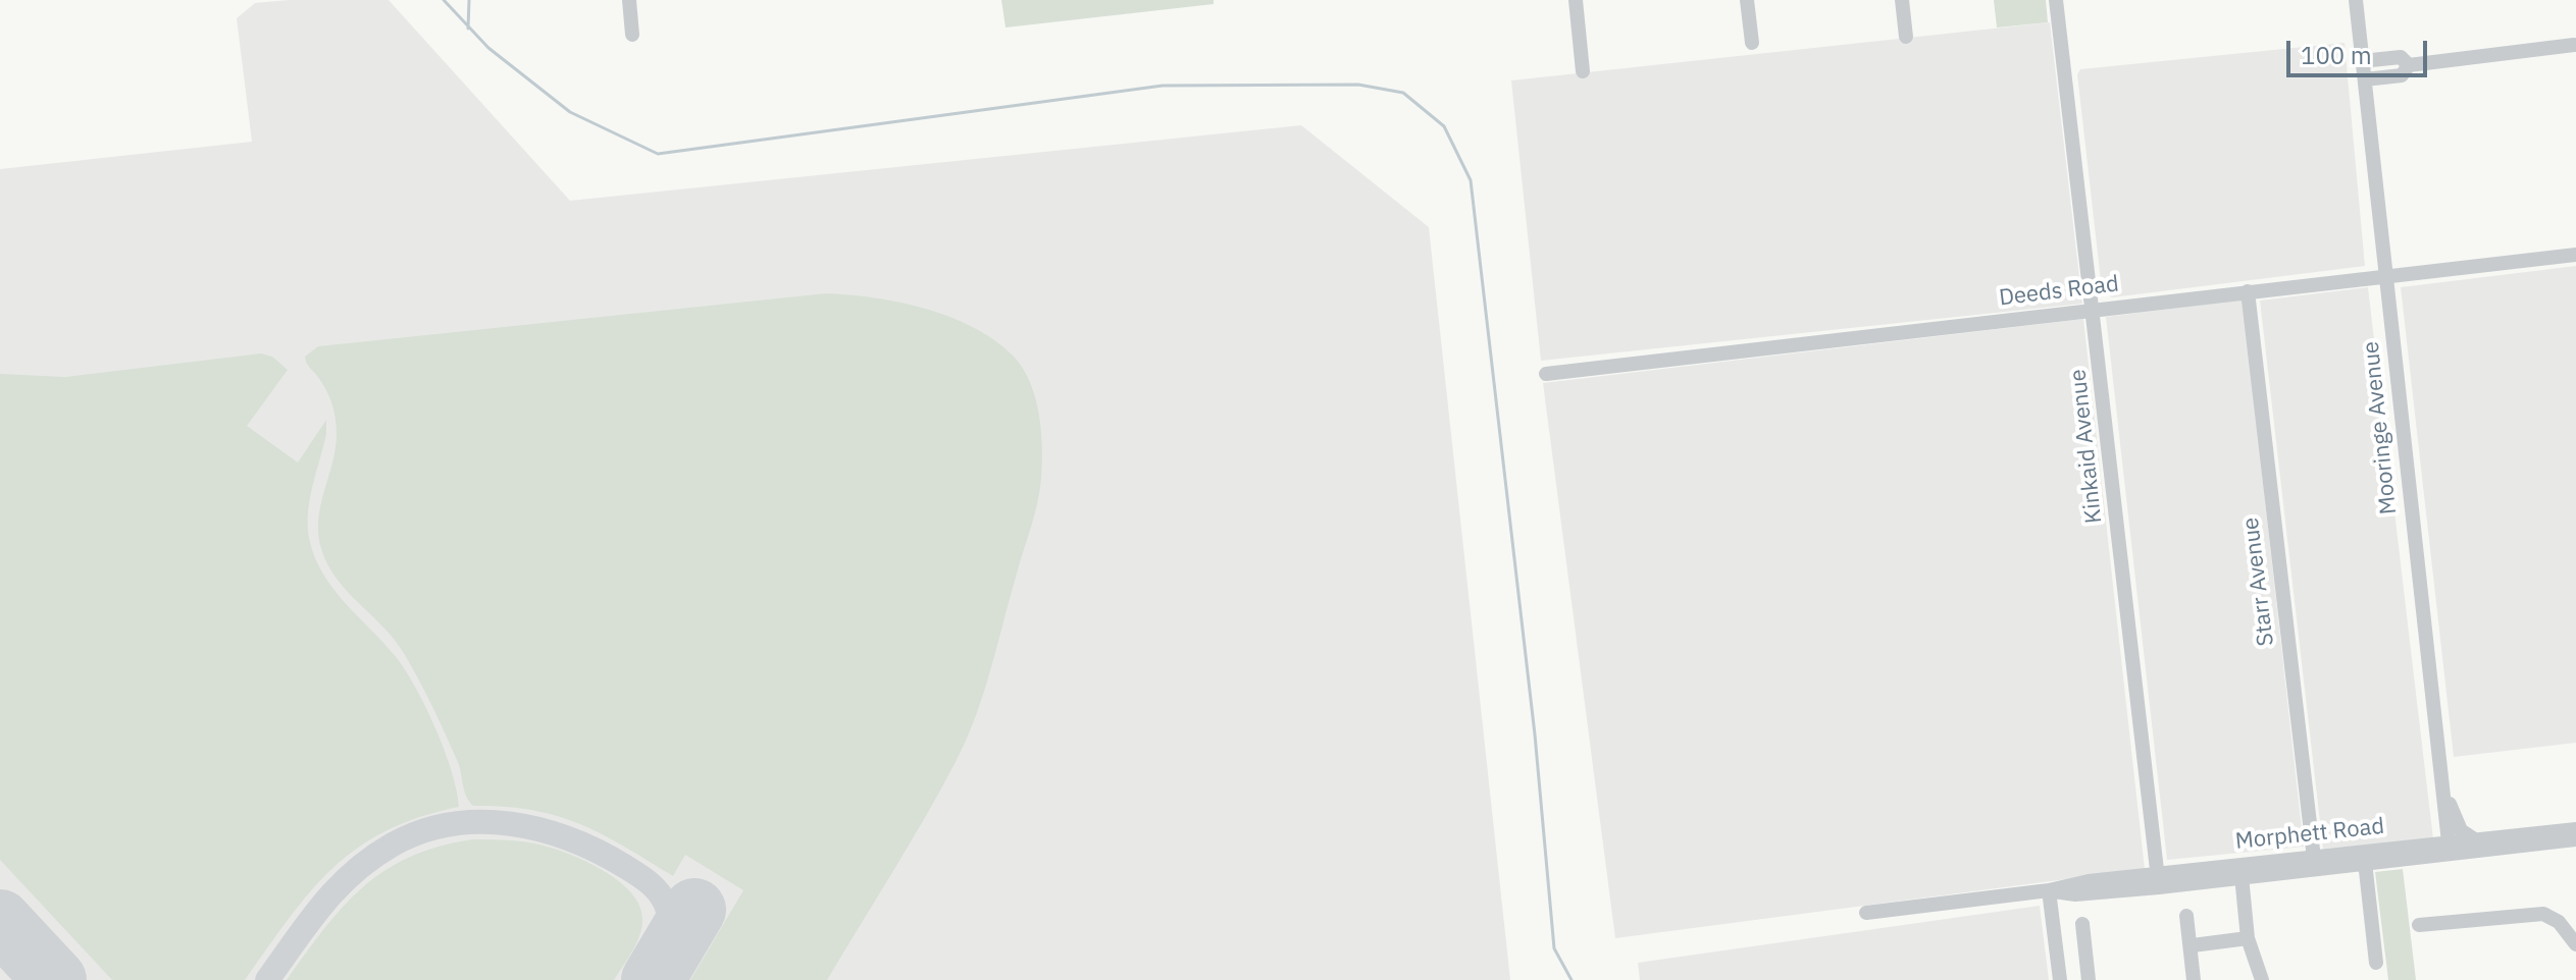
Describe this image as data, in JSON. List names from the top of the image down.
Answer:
{
  "streets": {
    "street": [
      "Deeds Road",
      "Mooringe Avenue",
      "Kinkaid Avenue",
      "Starr Avenue",
      "Morphett Road"
    ]
  },
  "crossings": [
    ["Deeds Road", "Mooringe Avenue"],
    ["Deeds Road", "Kinkaid Avenue"],
    ["Deeds Road", "Starr Avenue"],
    ["Mooringe Avenue", "Morphett Road"],
    ["Kinkaid Avenue", "Morphett Road"],
    ["Starr Avenue", "Morphett Road"]
  ],
  "scale_bar": "100 m"
}
